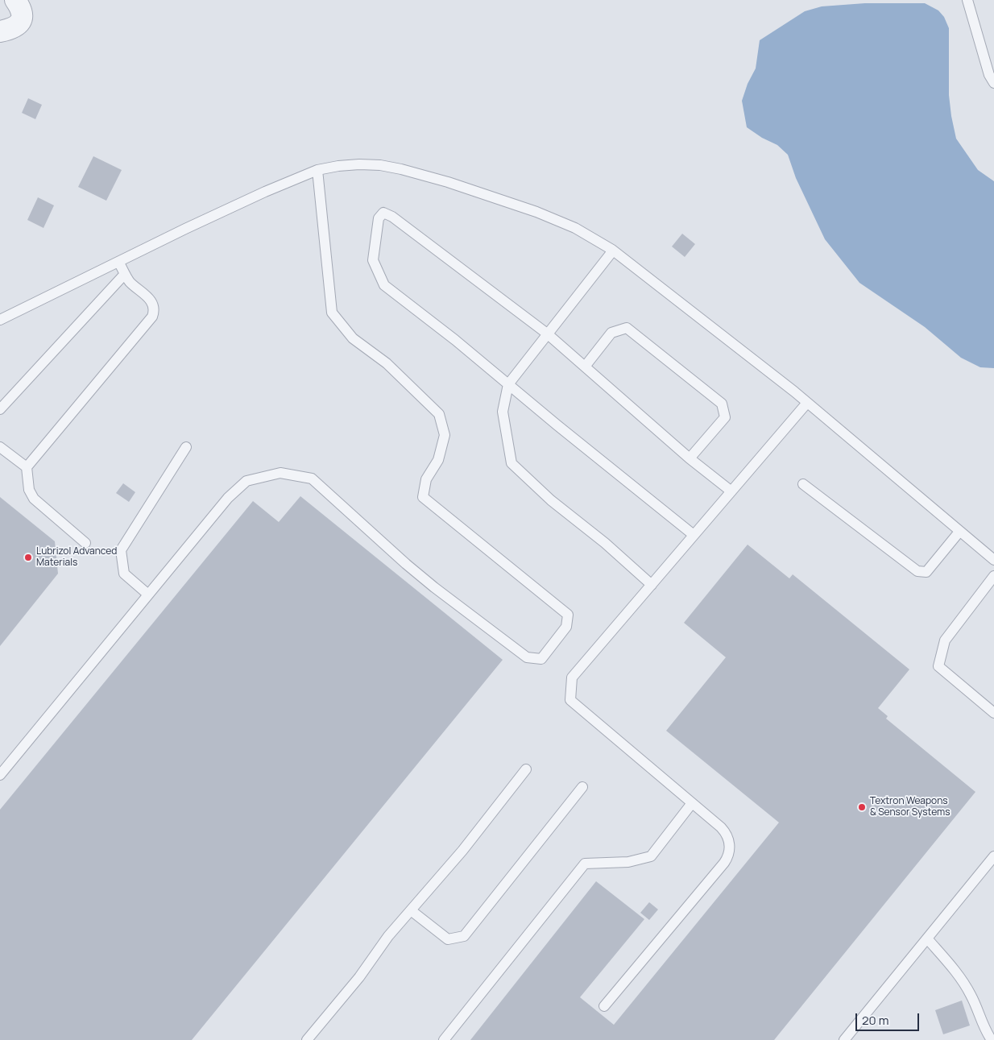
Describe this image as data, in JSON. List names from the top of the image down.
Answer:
{
  "places": ["Lubrizol Advanced Materials", "Textron Weapons & Sensor Systems"],
  "scale_bar": "20 m"
}
